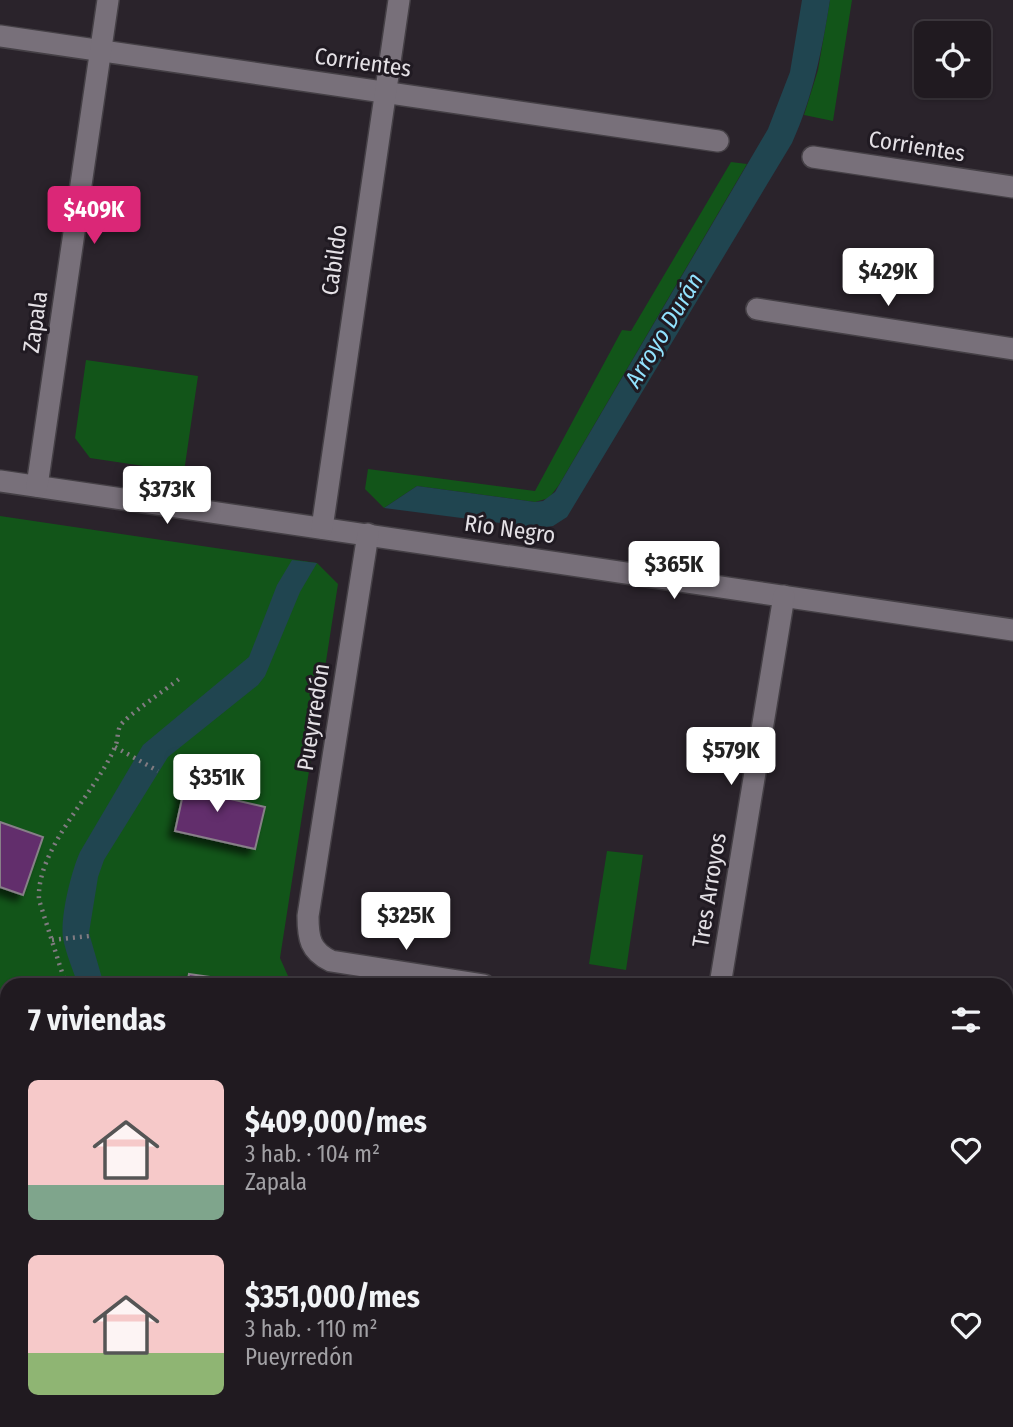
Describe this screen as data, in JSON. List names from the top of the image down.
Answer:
{
  "streets": {
    "street": [
      "Corrientes",
      "Cabildo",
      "Zapala",
      "Río Negro",
      "Pueyrredón",
      "Tres Arroyos"
    ]
  },
  "crossings": [
    ["Corrientes", "Cabildo"],
    ["Corrientes", "Zapala"],
    ["Cabildo", "Río Negro"],
    ["Zapala", "Río Negro"],
    ["Río Negro", "Pueyrredón"],
    ["Río Negro", "Tres Arroyos"]
  ],
  "water": ["Arroyo Durán"],
  "page": {
    "price": [
      "$409K",
      "$429K",
      "$373K",
      "$365K",
      "$579K",
      "$351K",
      "$325K"
    ],
    "heading": "7 viviendas",
    "list": [
      {
        "name": "$409,000/mes",
        "note": "3 hab. · 104 m² · Zapala"
      },
      {
        "name": "$351,000/mes",
        "note": "3 hab. · 110 m² · Pueyrredón"
      }
    ]
  }
}
